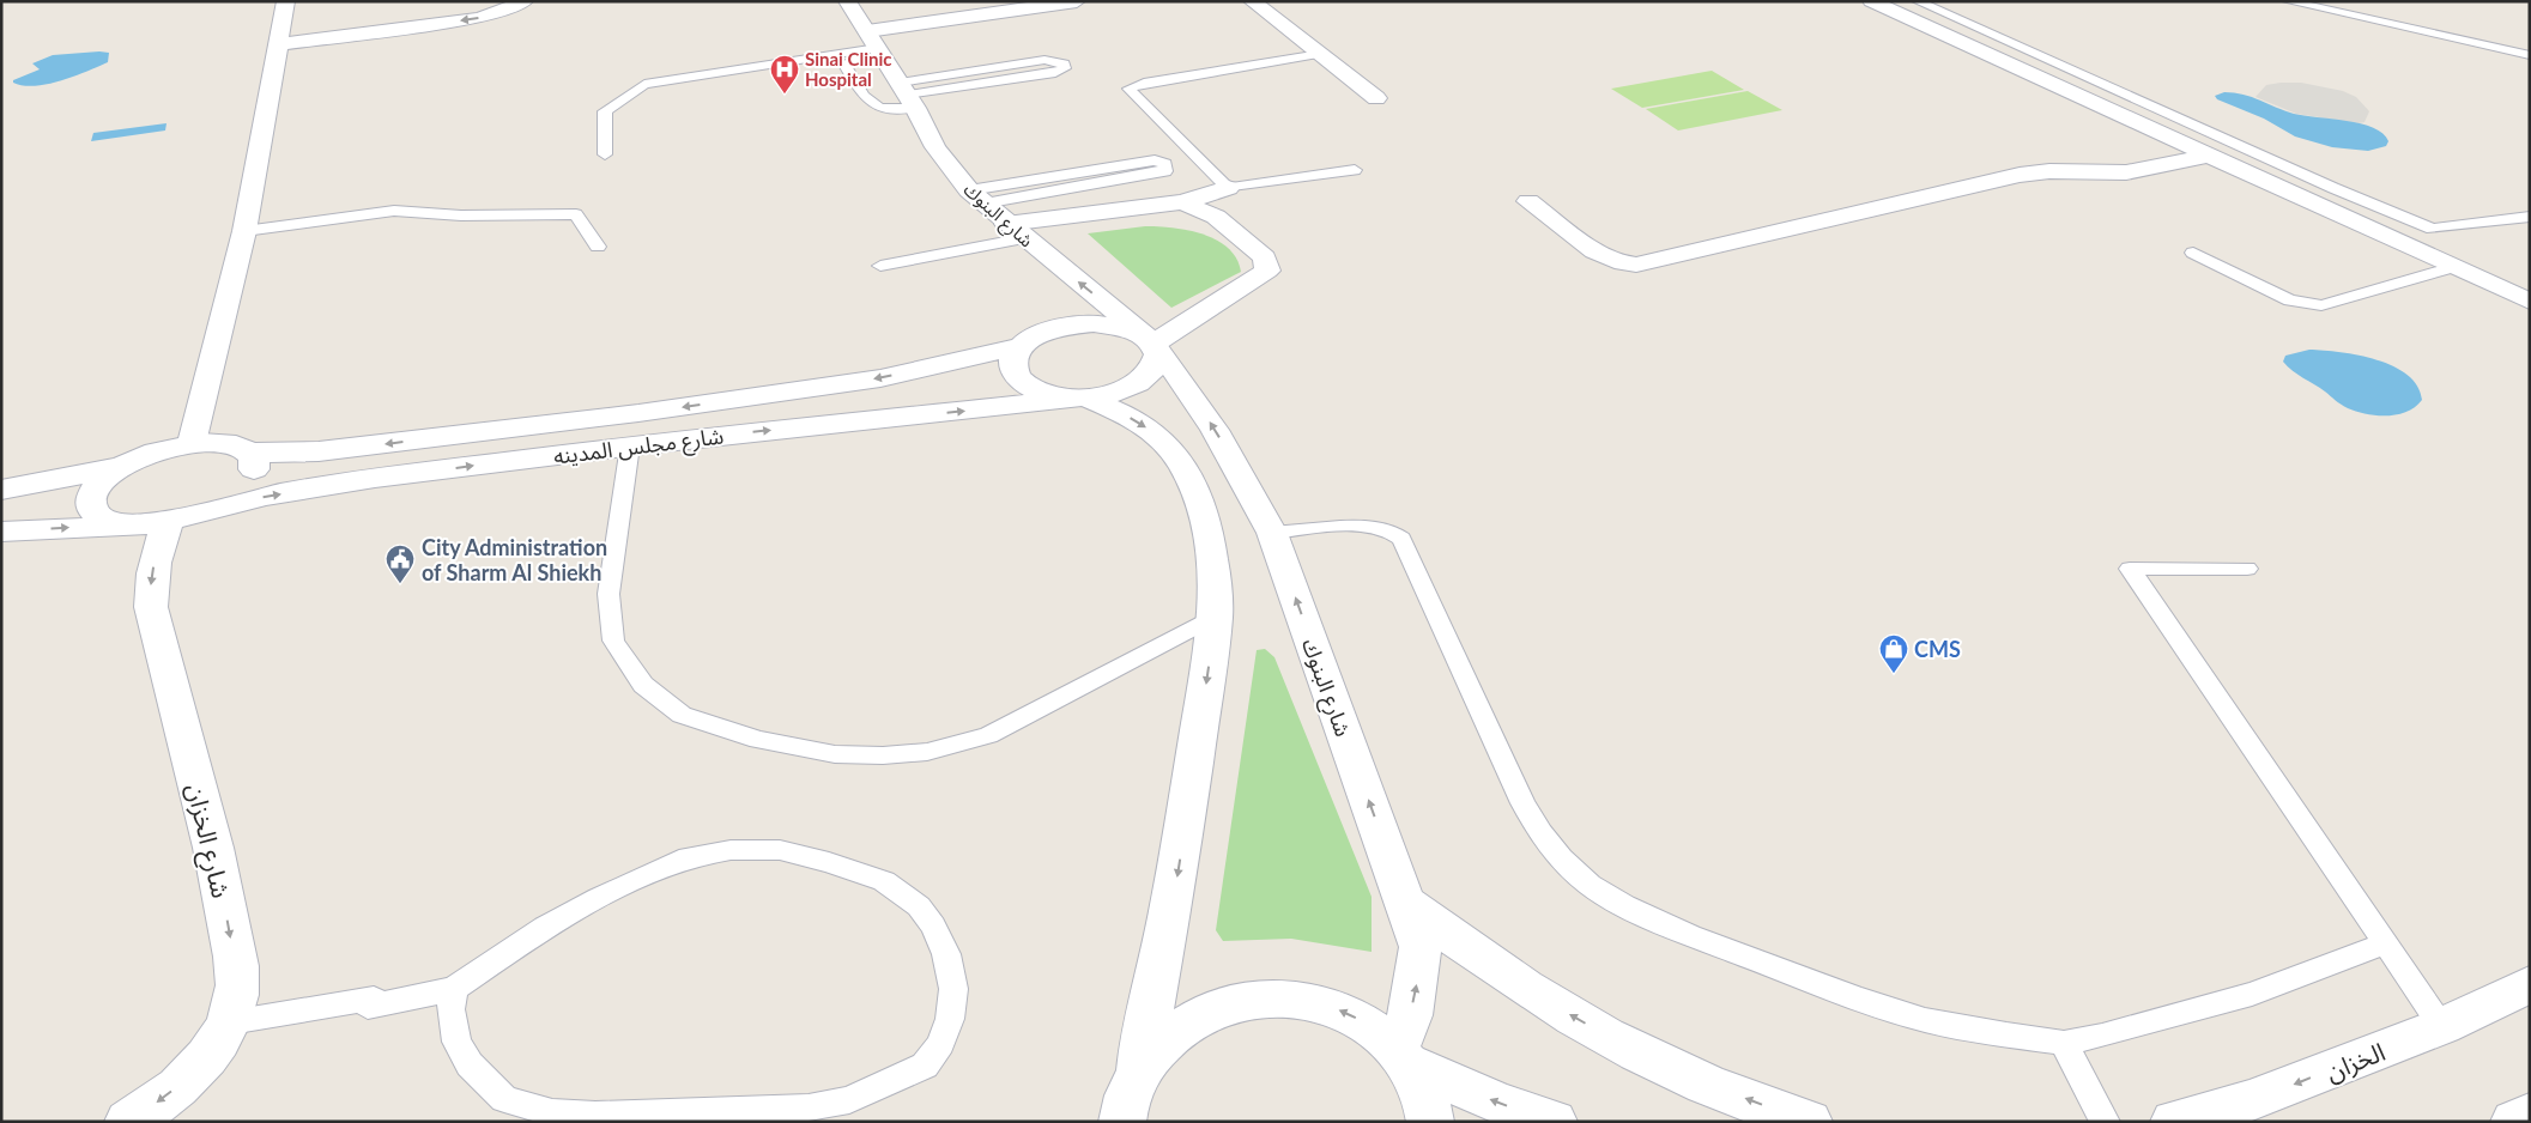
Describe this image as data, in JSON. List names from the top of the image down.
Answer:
{
  "streets": {
    "main road": [
      "شارع البنوك",
      "شارع مجلس المدينه",
      "شارع الخزان",
      "الخزان"
    ]
  },
  "crossings": [
    ["شارع البنوك", "شارع مجلس المدينه"],
    ["شارع مجلس المدينه", "شارع الخزان"]
  ],
  "one_way": ["شارع البنوك", "شارع الخزان", "الخزان"],
  "places": {
    "hospital": ["Sinai Clinic Hospital"],
    "public building": ["City Administration of Sharm Al Shiekh"],
    "shop": ["CMS"]
  }
}
